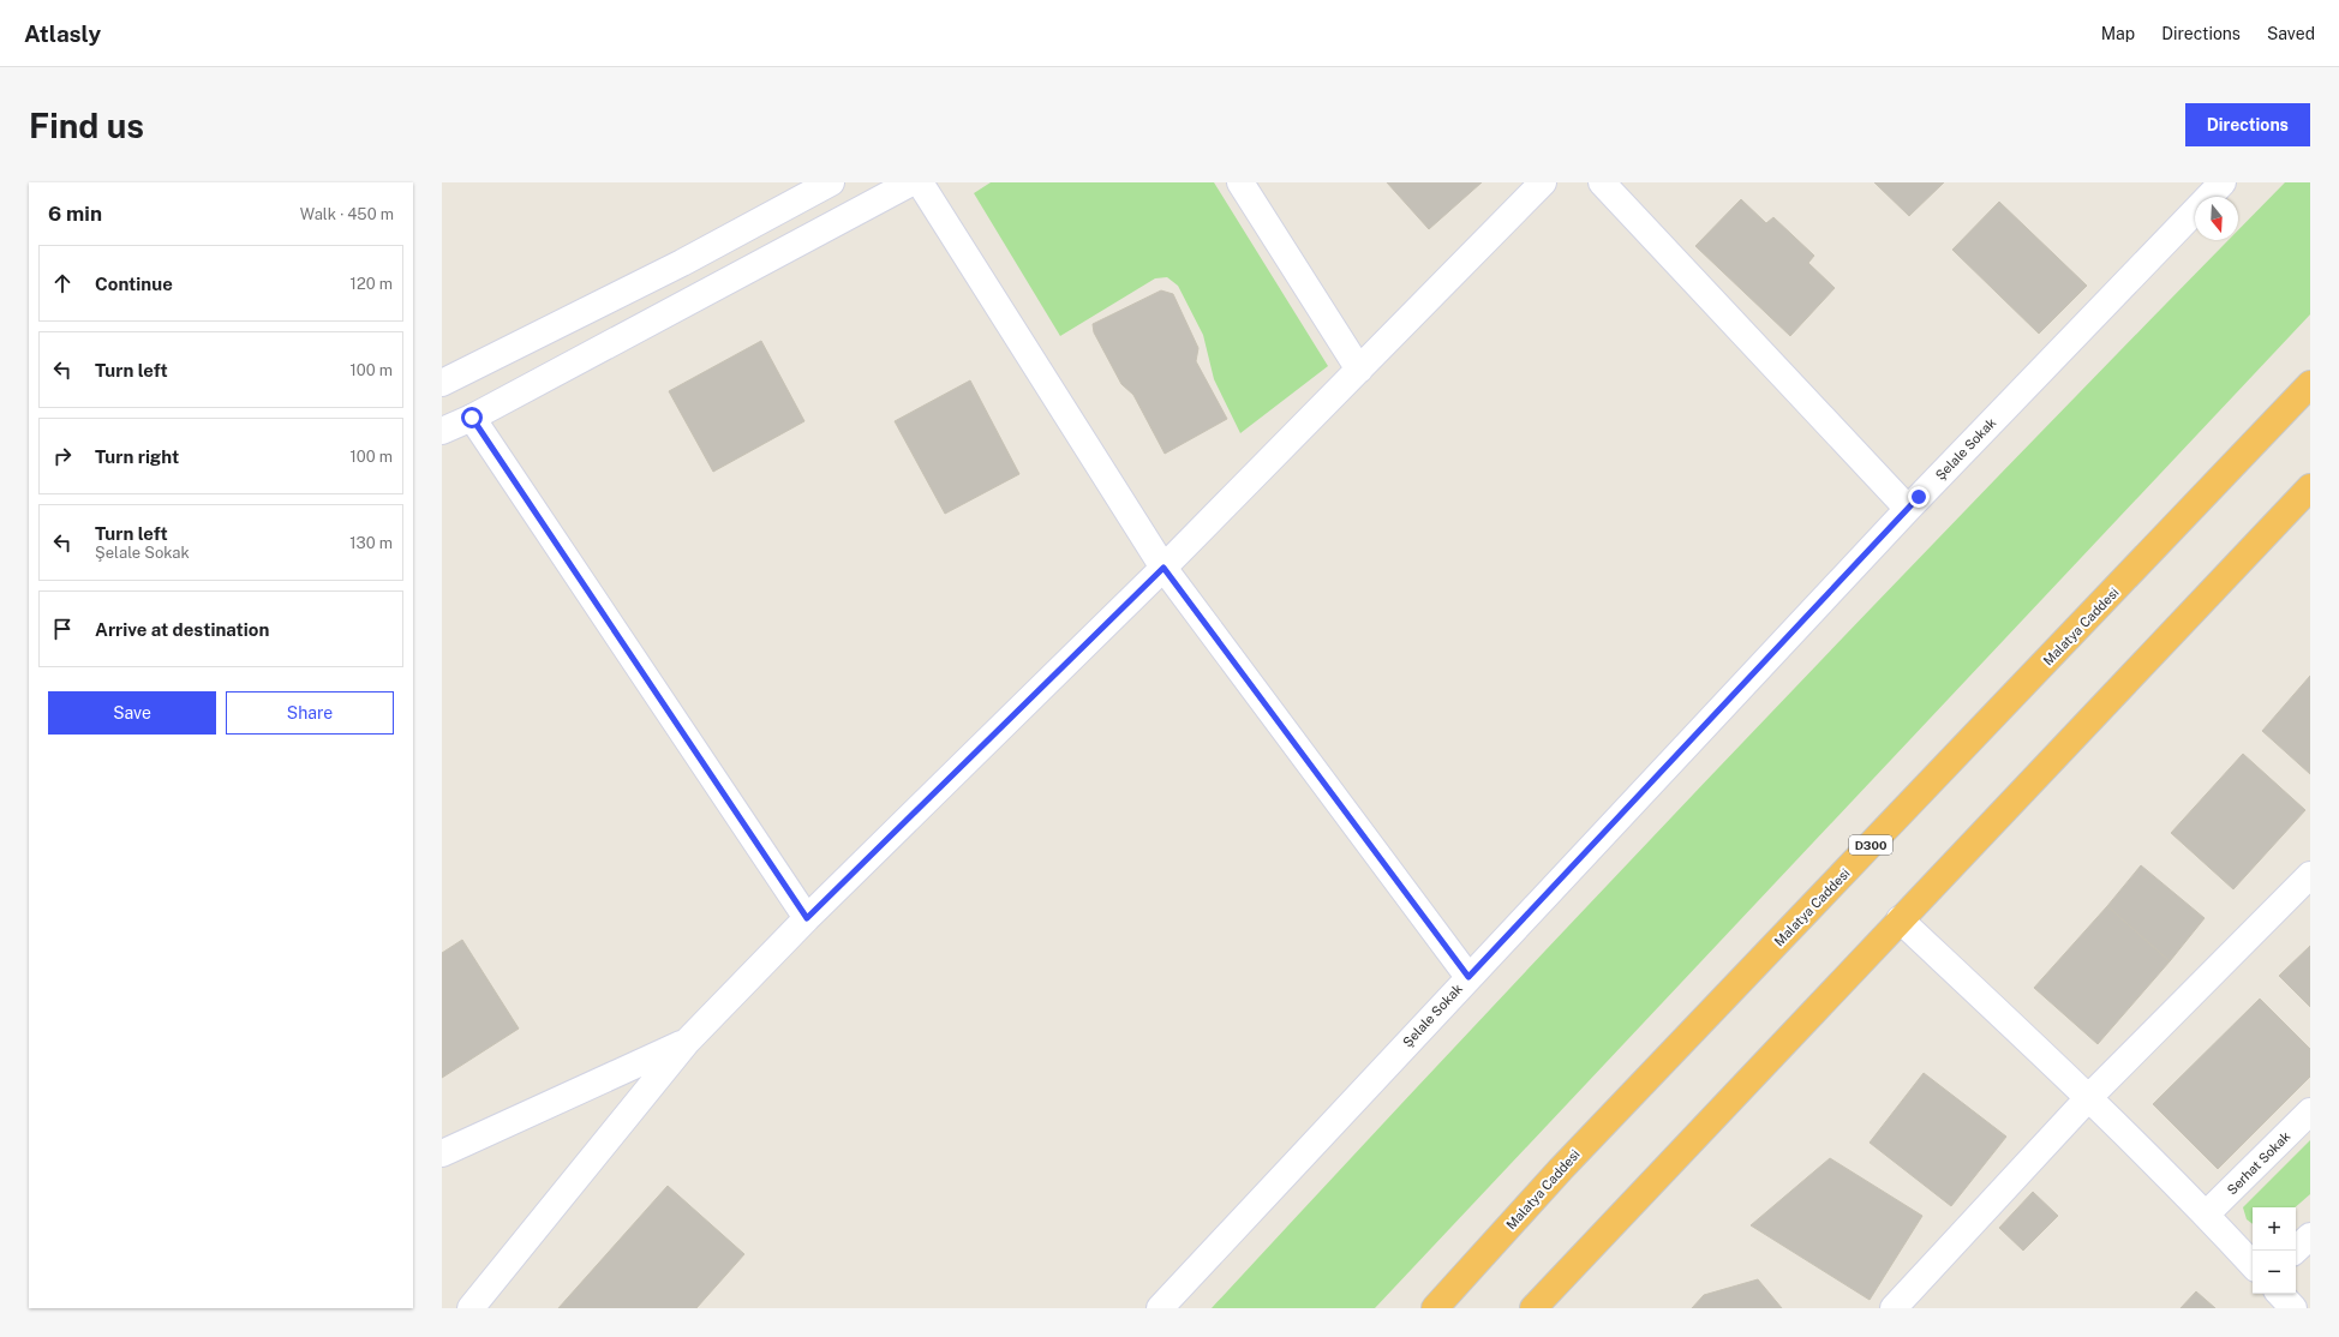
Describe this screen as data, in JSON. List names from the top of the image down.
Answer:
{
  "streets": {
    "highway": ["Malatya Caddesi", "D300"],
    "street": ["Şelale Sokak", "Serhat Sokak"]
  },
  "north": "bottom",
  "page": {
    "header": "Atlasly",
    "nav": ["Map", "Directions", "Saved"],
    "buttons": [
      "Directions",
      ["Save", "Share"]
    ],
    "title": "Find us",
    "heading": ["6 min", "Walk · 450 m"],
    "list": [
      ["Continue", "120 m"],
      ["Turn left", "100 m"],
      ["Turn right", "100 m"],
      ["Turn left", "Şelale Sokak", "130 m"],
      "Arrive at destination"
    ],
    "map_buttons": ["+", "−"]
  }
}
